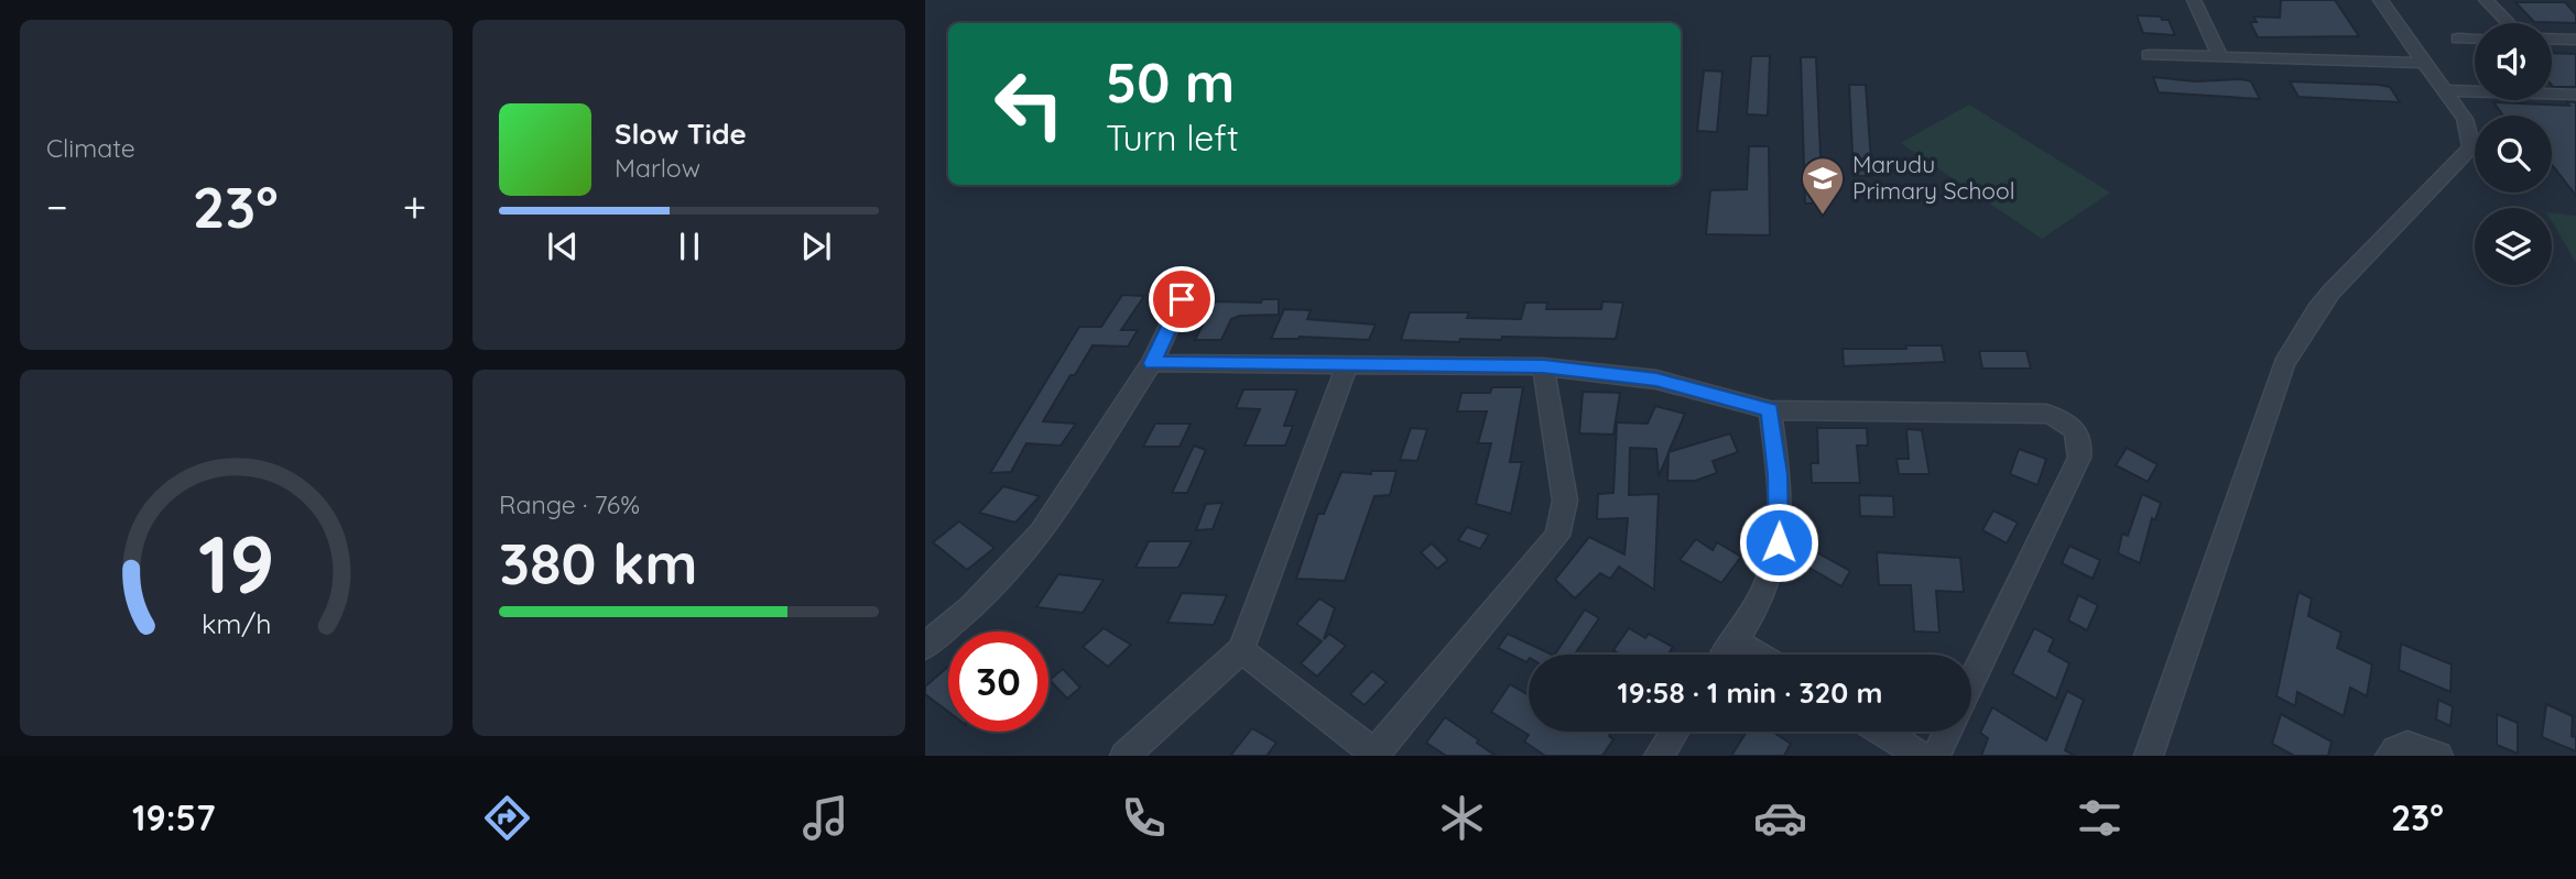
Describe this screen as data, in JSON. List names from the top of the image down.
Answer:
{
  "places": {
    "school or university": ["Marudu Primary School"]
  },
  "page": {
    "tile": [
      "Climate",
      ["Range · 76%", "380 km"]
    ],
    "turn": ["50 m", "Turn left"],
    "song": ["Slow Tide", "Marlow"],
    "heat": ["−", "23°", "+"],
    "limit": "30",
    "trip": "19:58 · 1 min · 320 m",
    "tabs": ["19:57", "23°"],
    "gauge": ["19", "km/h"]
  }
}
